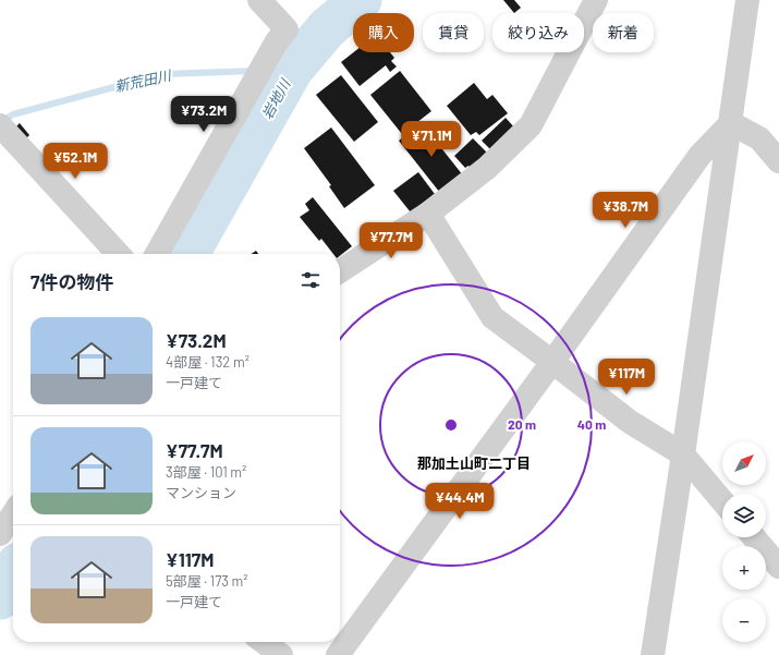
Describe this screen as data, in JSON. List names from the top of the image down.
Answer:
{
  "districts": ["那加土山町二丁目"],
  "water": ["新荒田川", "岩地川"],
  "north": "top right",
  "page": {
    "chip": [
      "購入",
      "賃貸",
      "絞り込み",
      "新着"
    ],
    "price": [
      "¥73.2M",
      "¥71.1M",
      "¥52.1M",
      "¥38.7M",
      "¥77.7M",
      "¥117M",
      "¥44.4M"
    ],
    "heading": "7件の物件",
    "list": [
      {
        "name": "¥73.2M",
        "note": "4部屋 · 132 m² · 一戸建て"
      },
      {
        "name": "¥77.7M",
        "note": "3部屋 · 101 m² · マンション"
      },
      {
        "name": "¥117M",
        "note": "5部屋 · 173 m² · 一戸建て"
      }
    ],
    "map_buttons": ["+", "−"]
  },
  "rings": ["20 m", "40 m"]
}
